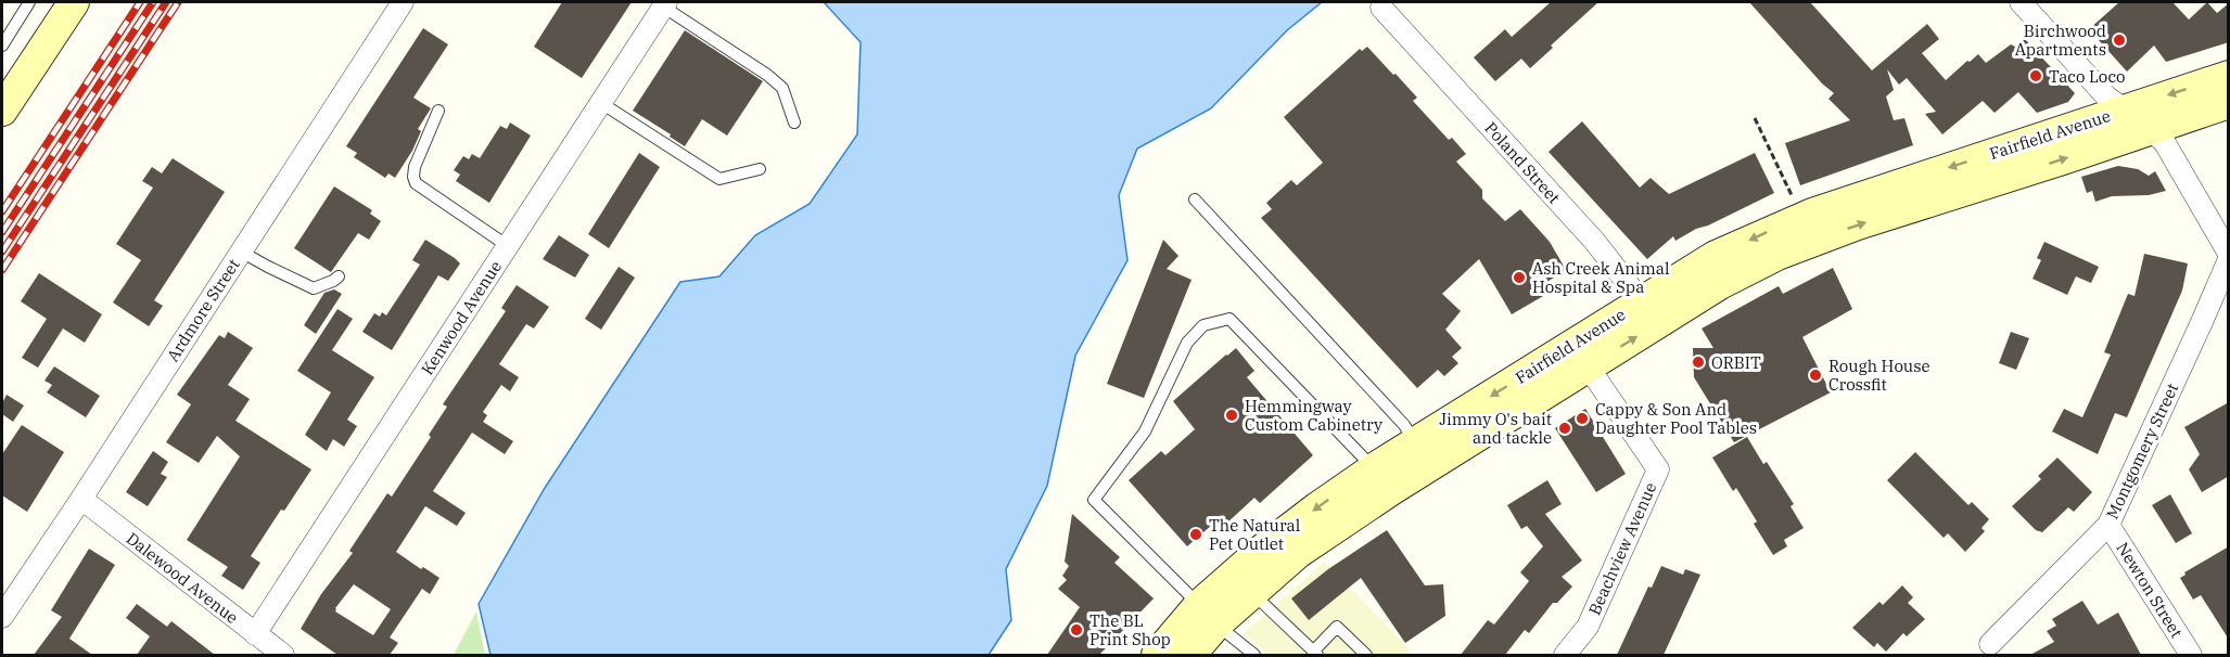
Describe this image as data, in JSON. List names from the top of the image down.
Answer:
{
  "streets": {
    "main road": ["Fairfield Avenue"],
    "street": [
      "Poland Street",
      "Ardmore Street",
      "Kenwood Avenue",
      "Montgomery Street",
      "Beachview Avenue",
      "Dalewood Avenue",
      "Newton Street"
    ]
  },
  "crossings": [
    ["Fairfield Avenue", "Poland Street"],
    ["Fairfield Avenue", "Beachview Avenue"],
    ["Ardmore Street", "Dalewood Avenue"],
    ["Kenwood Avenue", "Dalewood Avenue"],
    ["Montgomery Street", "Newton Street"]
  ],
  "places": [
    "Birchwood Apartments",
    "Taco Loco",
    "Ash Creek Animal Hospital & Spa",
    "ORBIT",
    "Rough House Crossfit",
    "Hemmingway Custom Cabinetry",
    "Cappy & Son And Daughter Pool Tables",
    "Jimmy O's bait and tackle",
    "The Natural Pet Outlet",
    "The BL Print Shop"
  ]
}
